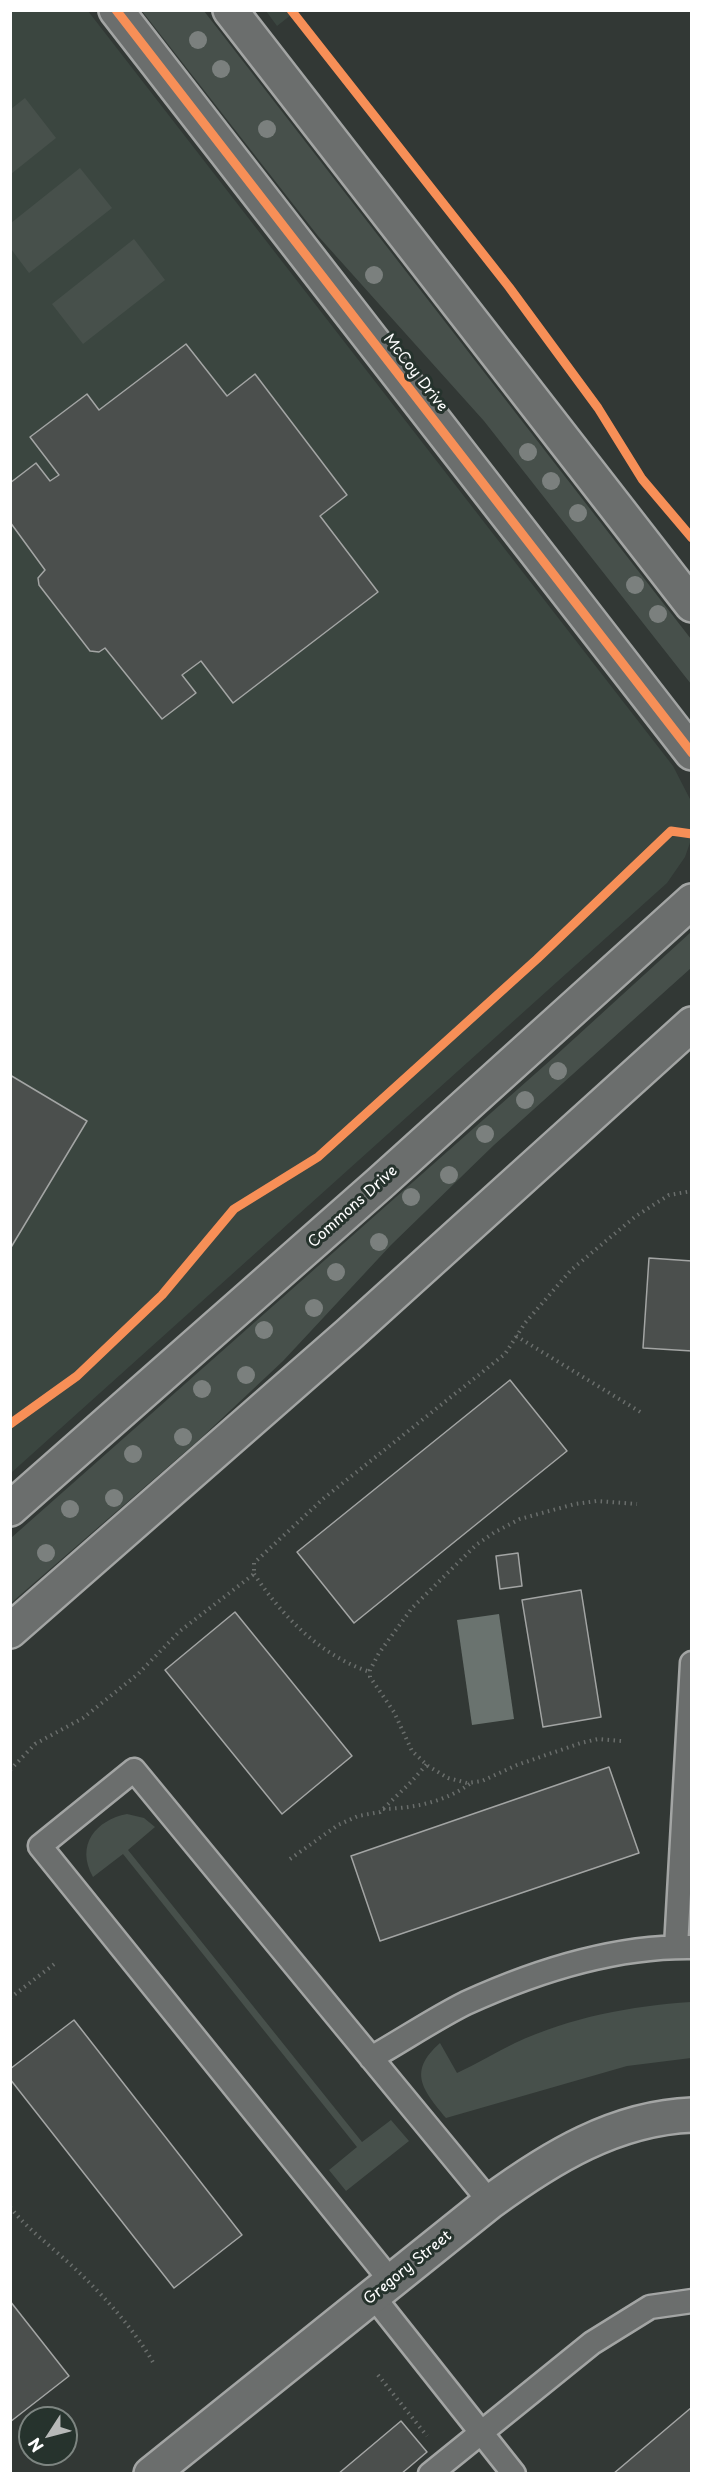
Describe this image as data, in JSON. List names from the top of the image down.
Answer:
{
  "streets": {
    "street": ["McCoy Drive", "Commons Drive", "Gregory Street"]
  },
  "north": "bottom left"
}
